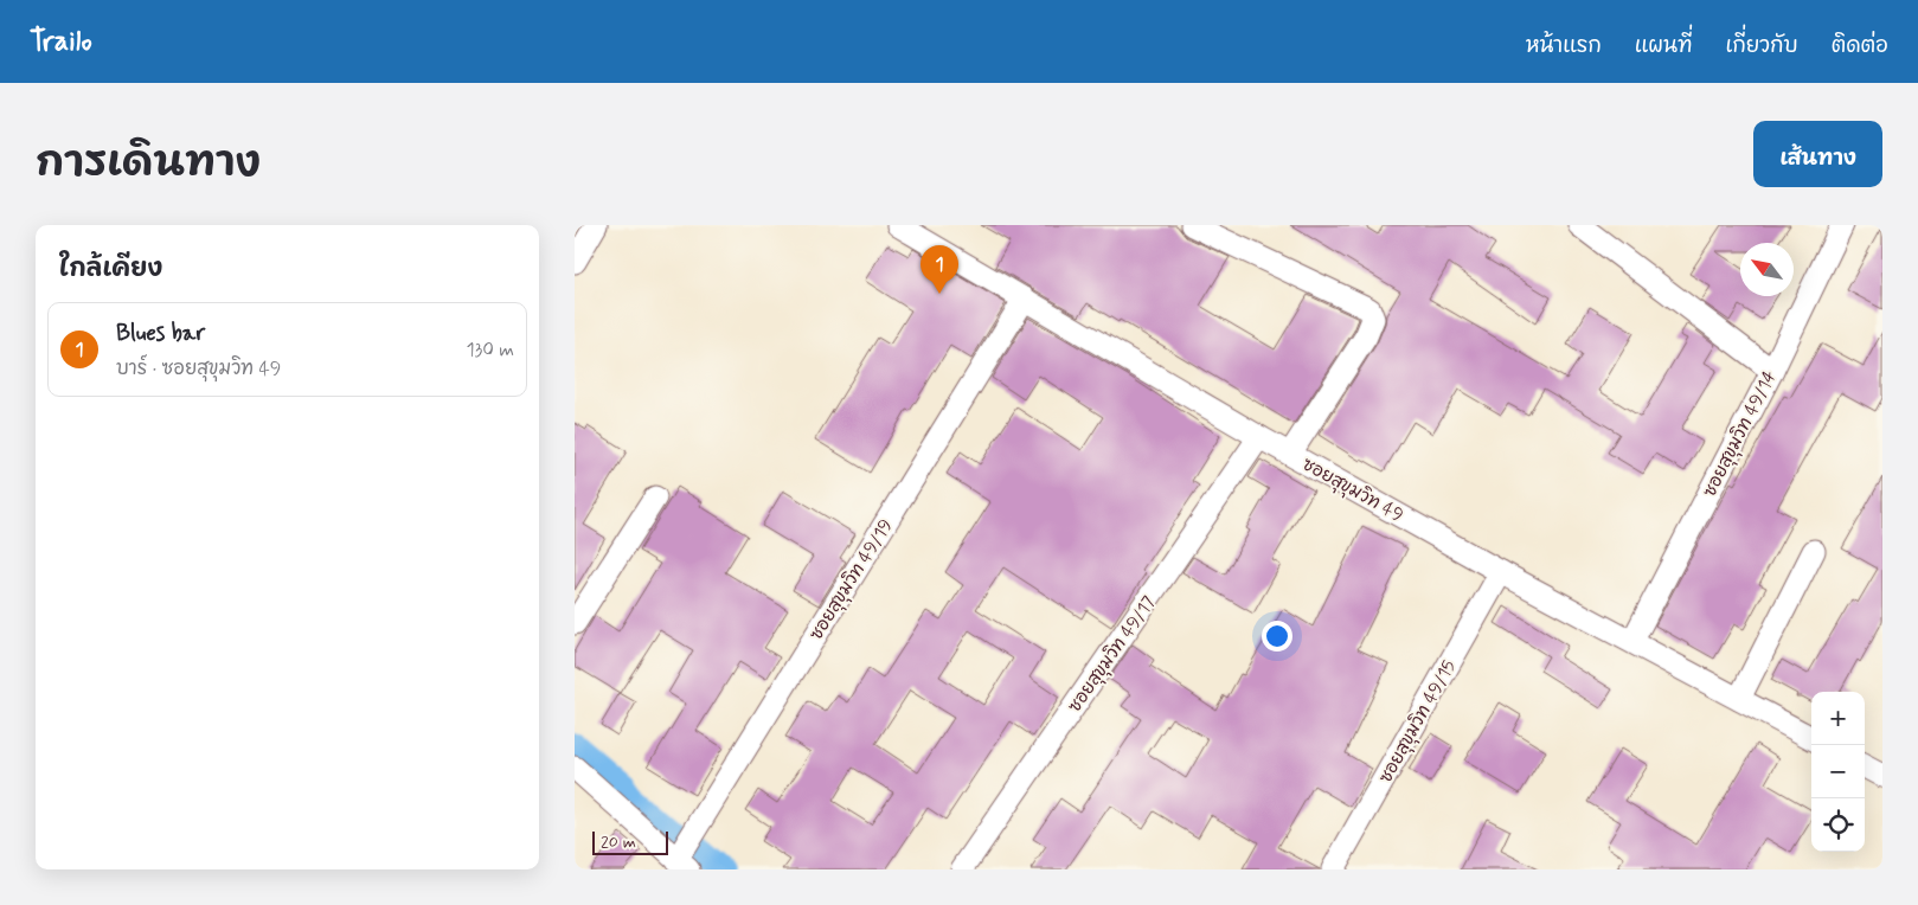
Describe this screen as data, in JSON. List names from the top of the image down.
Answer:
{
  "streets": {
    "street": [
      "ซอยสุขุมวิท 49/14",
      "ซอยสุขุมวิท 49",
      "ซอยสุขุมวิท 49/19",
      "ซอยสุขุมวิท 49/17",
      "ซอยสุขุมวิท 49/15"
    ]
  },
  "crossings": [
    ["ซอยสุขุมวิท 49/14", "ซอยสุขุมวิท 49"],
    ["ซอยสุขุมวิท 49", "ซอยสุขุมวิท 49/19"],
    ["ซอยสุขุมวิท 49", "ซอยสุขุมวิท 49/17"],
    ["ซอยสุขุมวิท 49", "ซอยสุขุมวิท 49/15"]
  ],
  "scale_bar": "20 m",
  "north": "top left",
  "page": {
    "header": "Trailo",
    "nav": [
      "หน้าแรก",
      "แผนที่",
      "เกี่ยวกับ",
      "ติดต่อ"
    ],
    "title": "การเดินทาง",
    "buttons": "เส้นทาง",
    "heading": "ใกล้เคียง",
    "pins": "1",
    "list": [
      {
        "mark": "1",
        "name": "Blues bar",
        "note": "บาร์ · ซอยสุขุมวิท 49",
        "value": "130 m"
      }
    ],
    "map_buttons": ["+", "−"],
    "scale": "20 m"
  }
}
